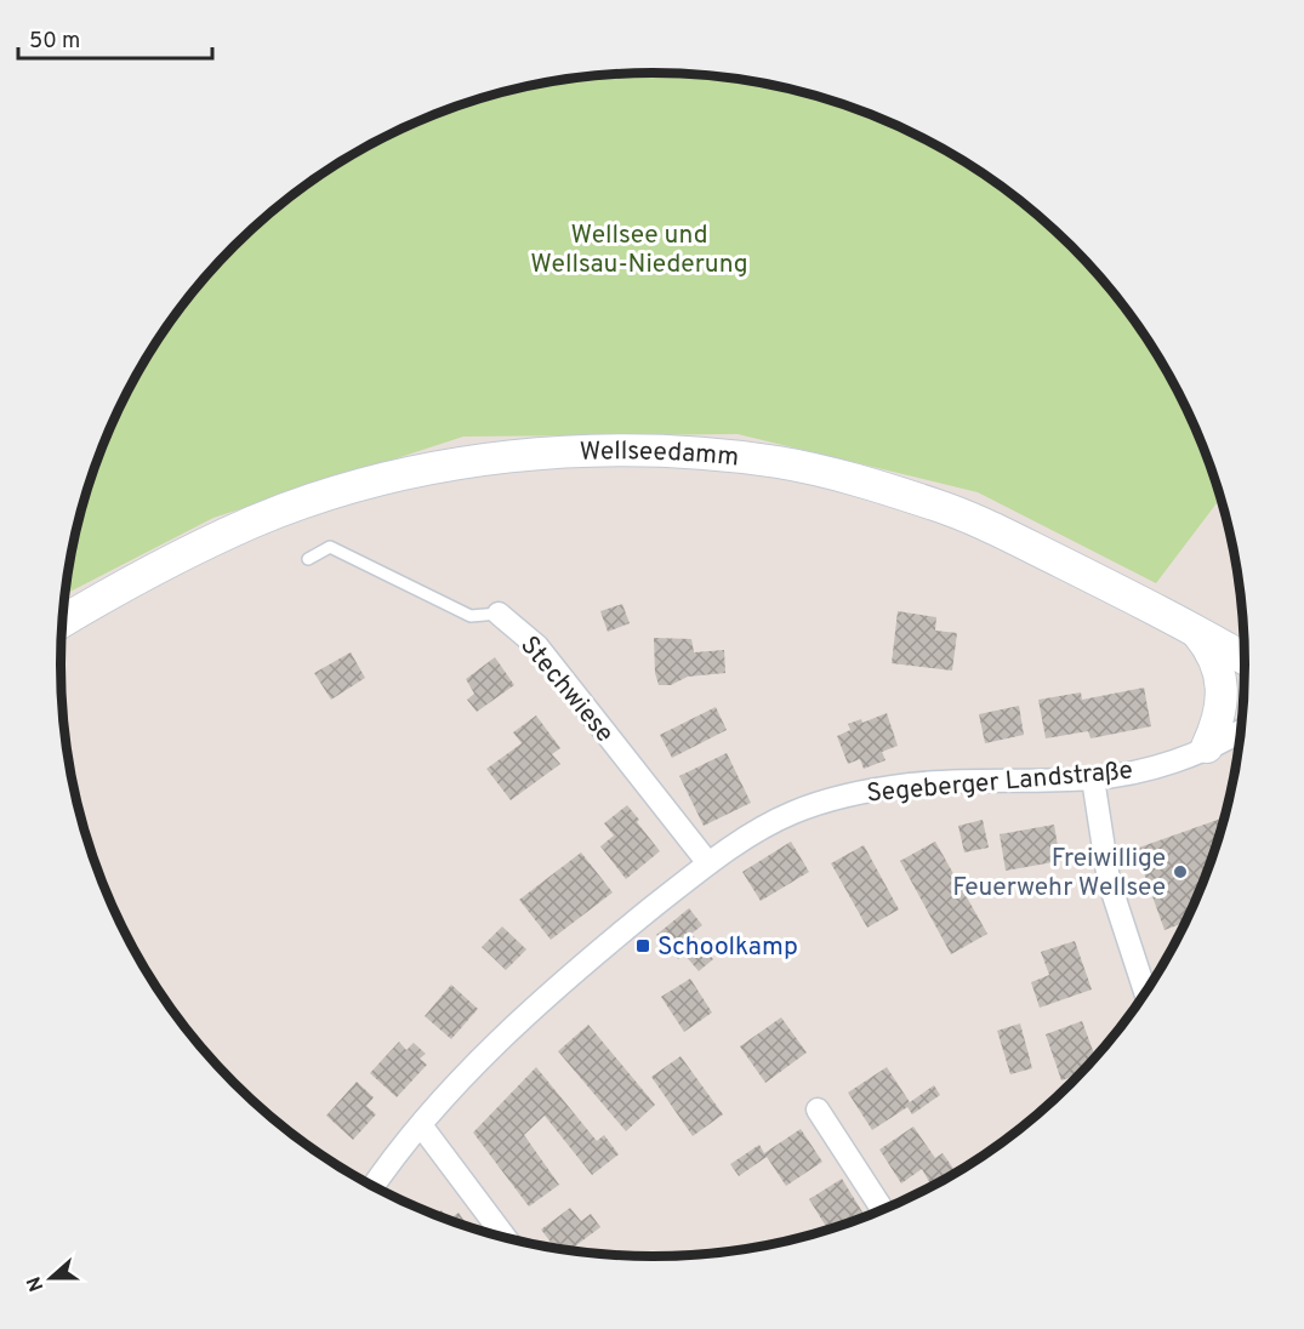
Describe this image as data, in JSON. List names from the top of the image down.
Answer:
{
  "streets": {
    "main road": ["Wellseedamm"],
    "street": ["Stechwiese", "Segeberger Landstraße"]
  },
  "crossings": [
    ["Stechwiese", "Segeberger Landstraße"]
  ],
  "parks": ["Wellsee und Wellsau-Niederung"],
  "places": {
    "other": ["Freiwillige Feuerwehr Wellsee"],
    "transit": ["Schoolkamp"]
  },
  "scale_bar": "50 m",
  "north": "left"
}
